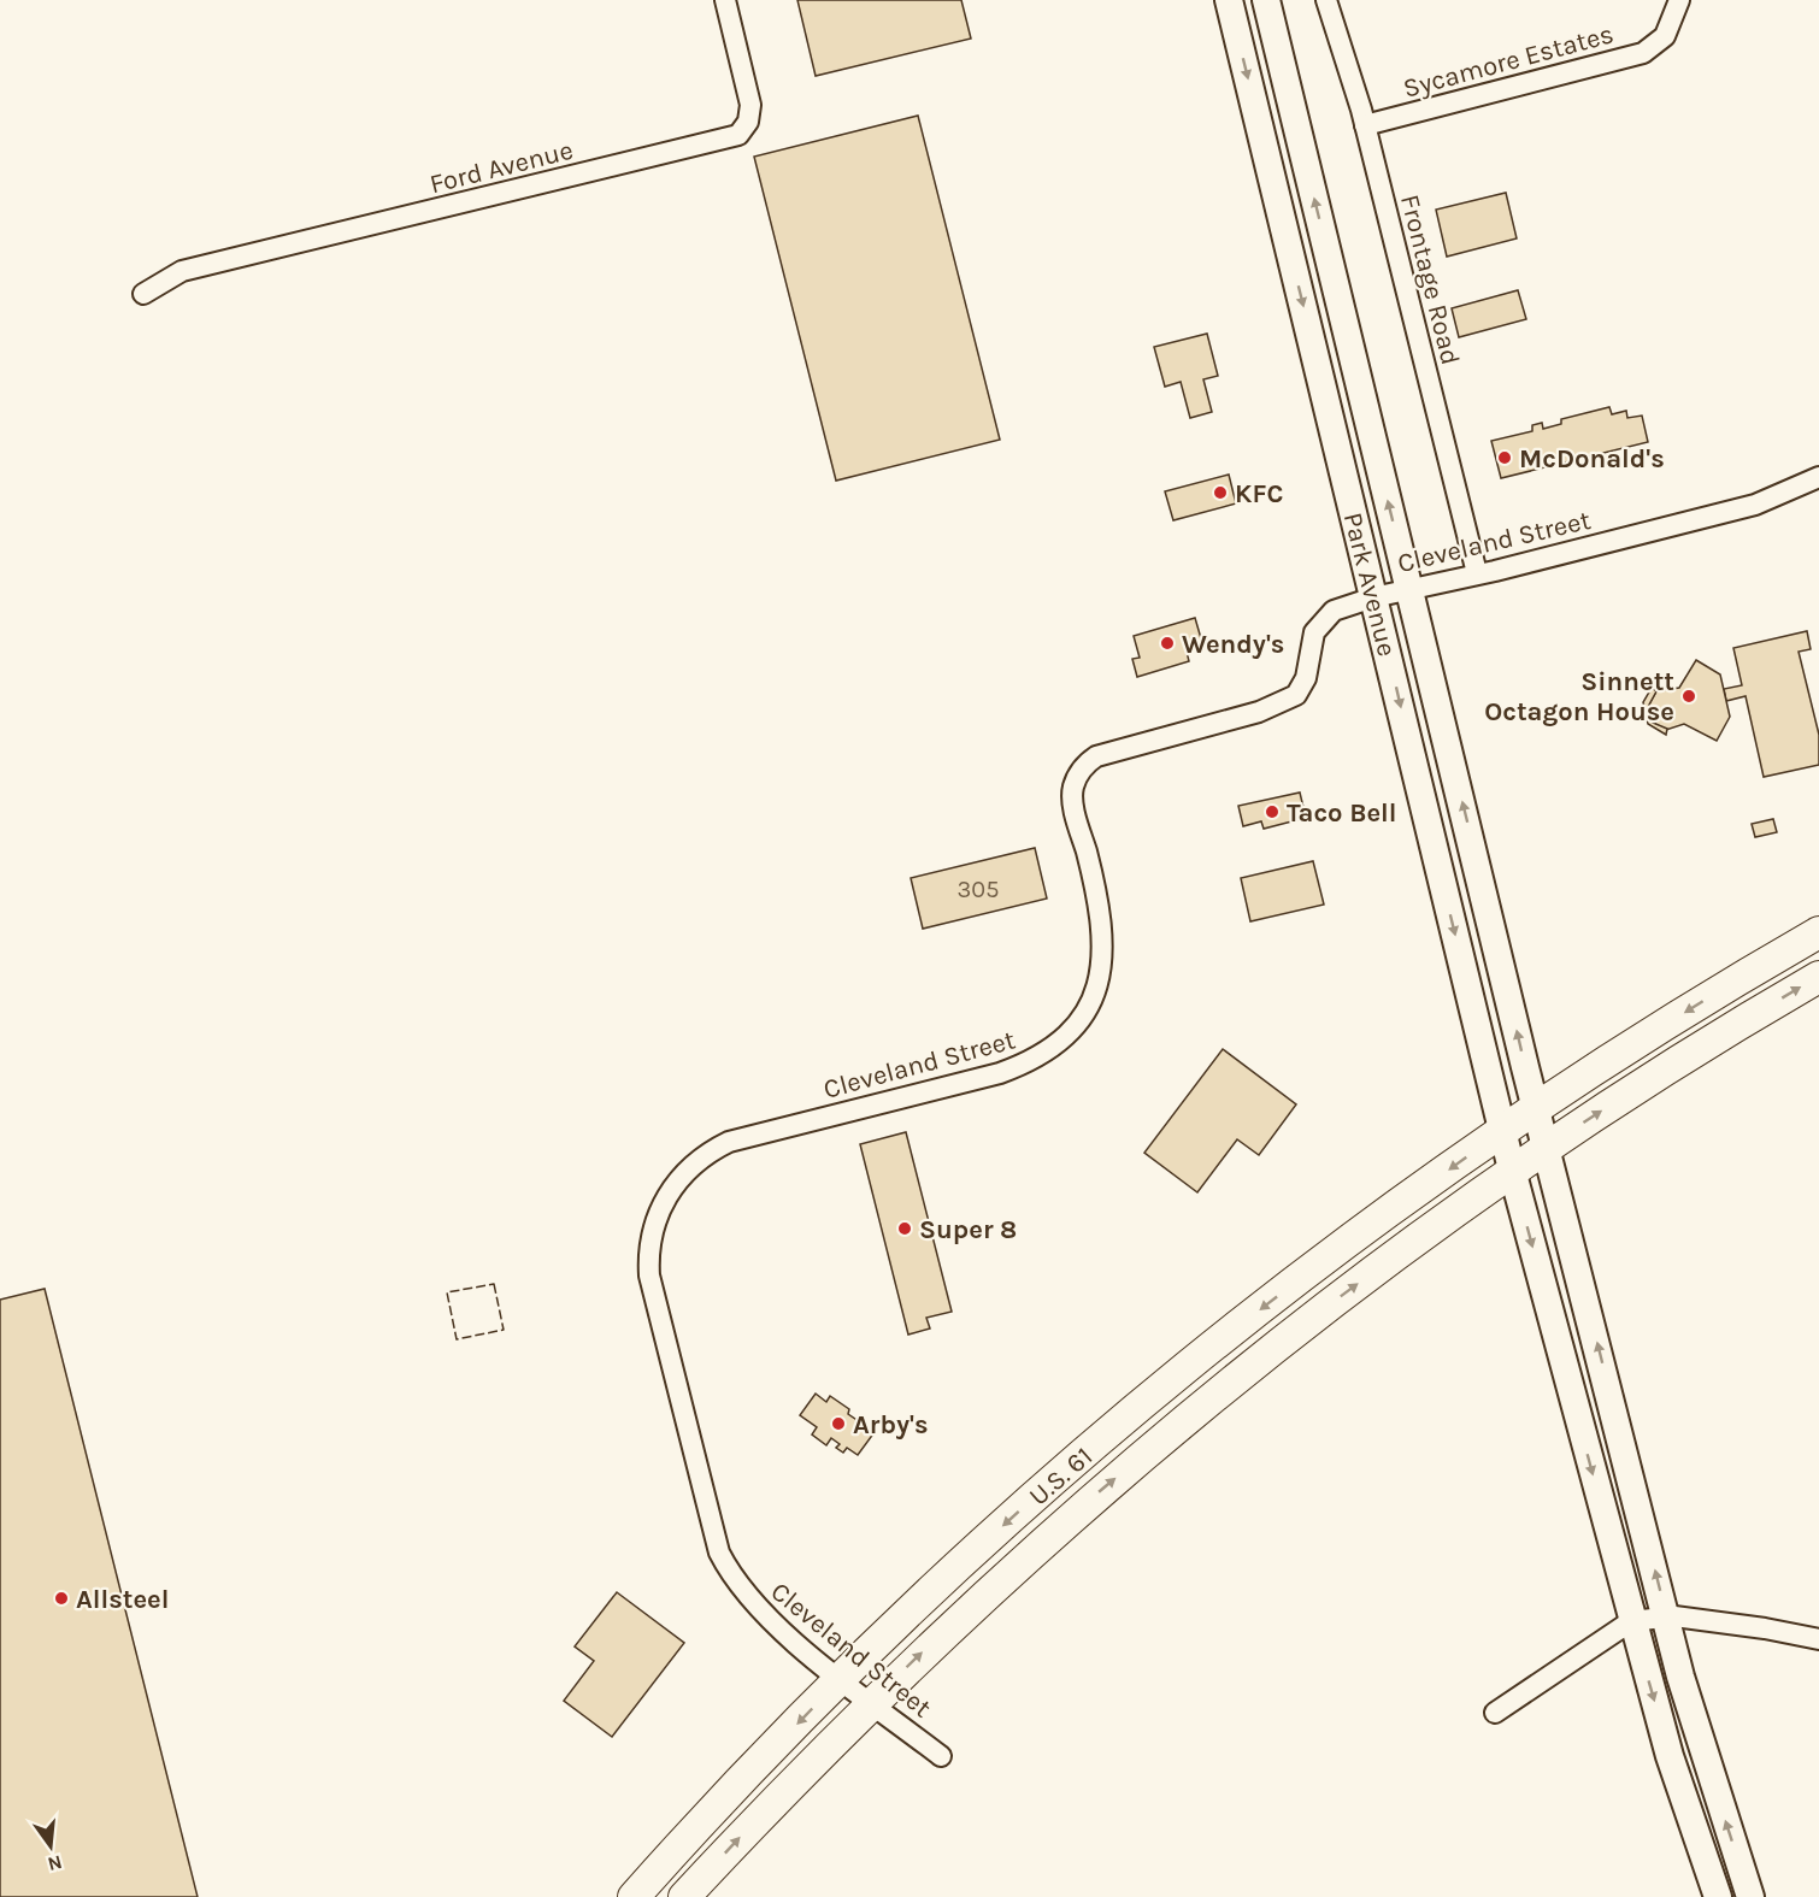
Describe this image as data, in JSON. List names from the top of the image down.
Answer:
{
  "streets": {
    "highway": ["U.S. 61"],
    "main road": ["Park Avenue"],
    "street": [
      "Sycamore Estates",
      "Ford Avenue",
      "Frontage Road",
      "Cleveland Street"
    ]
  },
  "crossings": [
    ["Sycamore Estates", "Frontage Road"],
    ["Frontage Road", "Cleveland Street"],
    ["Cleveland Street", "Park Avenue"],
    ["Cleveland Street", "U.S. 61"],
    ["Park Avenue", "U.S. 61"]
  ],
  "places": [
    "McDonald's",
    "KFC",
    "Wendy's",
    "Sinnett Octagon House",
    "Taco Bell",
    "Super 8",
    "Arby's",
    "Allsteel"
  ],
  "house_numbers": ["305"],
  "north": "bottom"
}
